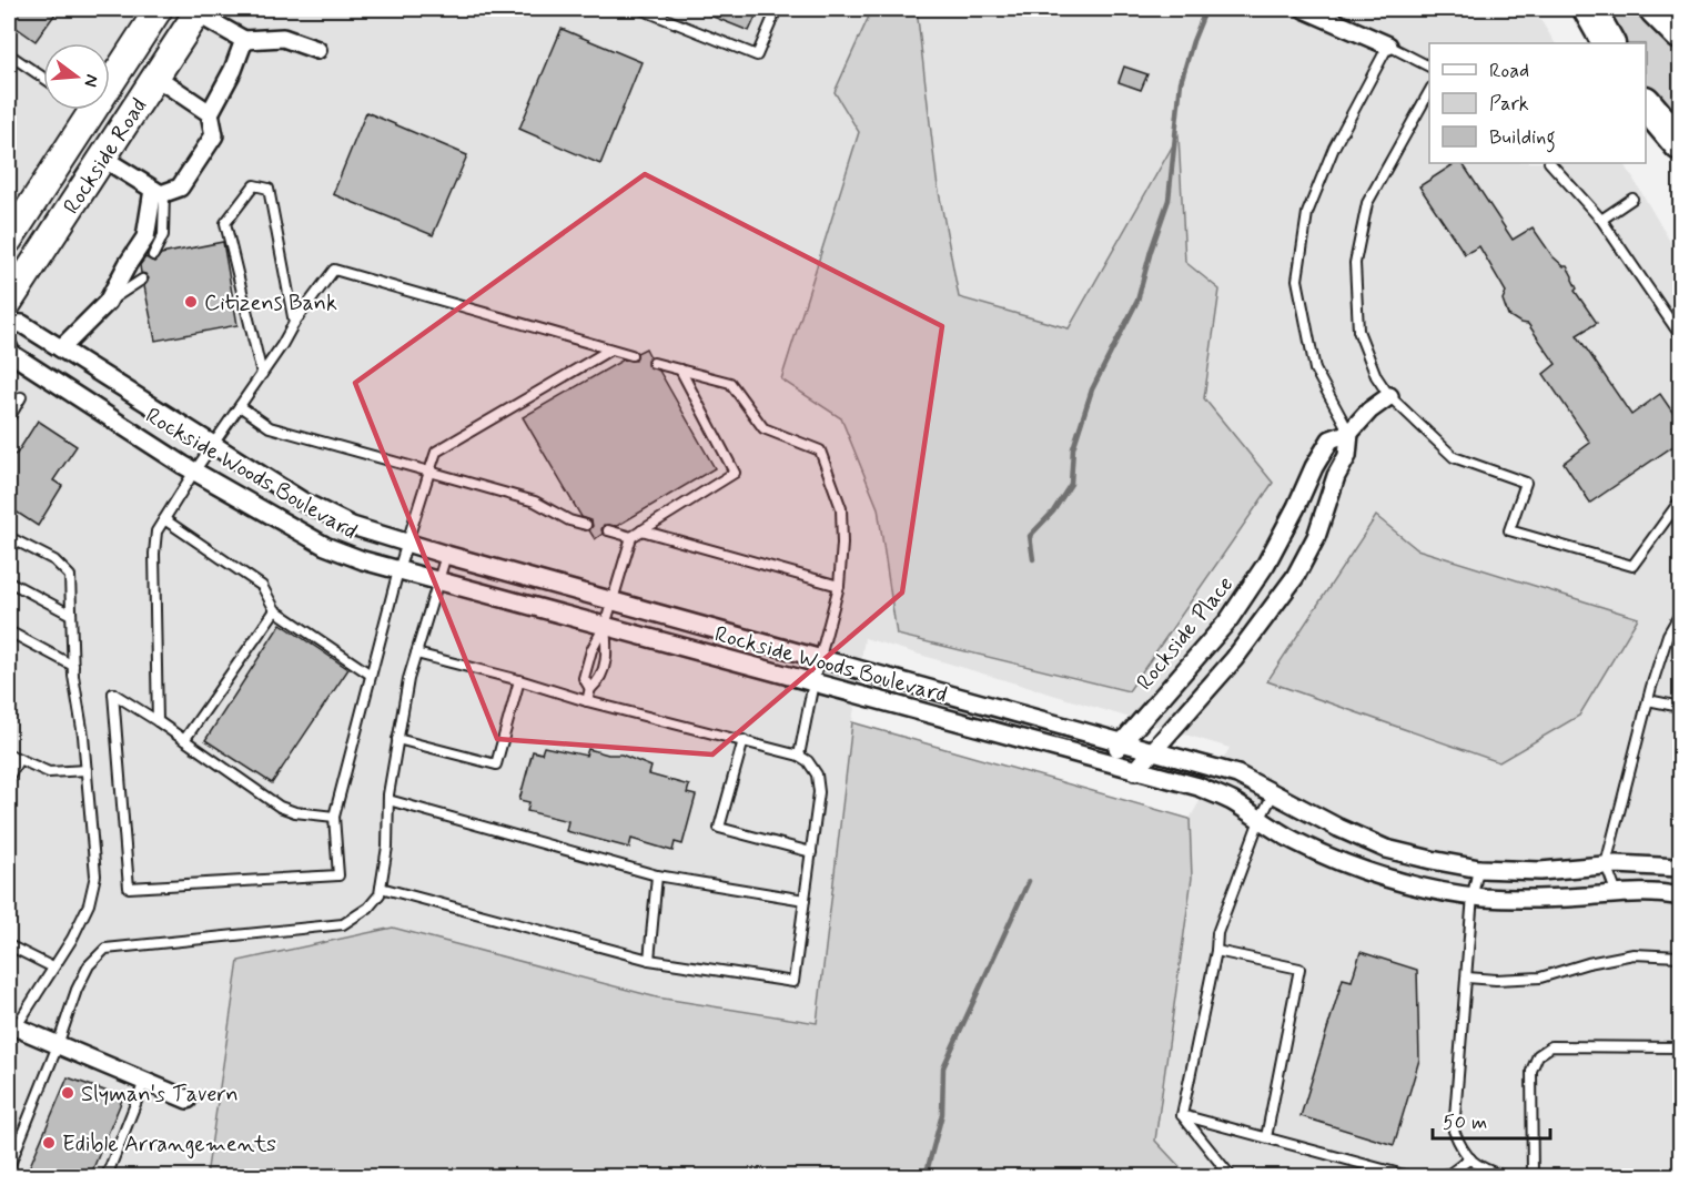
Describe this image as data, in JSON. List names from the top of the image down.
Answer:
{
  "streets": {
    "main road": ["Rockside Road"],
    "street": ["Rockside Woods Boulevard", "Rockside Place"]
  },
  "crossings": [
    ["Rockside Woods Boulevard", "Rockside Place"]
  ],
  "places": ["Citizens Bank", "Slyman's Tavern", "Edible Arrangements"],
  "legend": ["Road", "Park", "Building"],
  "scale_bar": "50 m",
  "north": "right"
}
